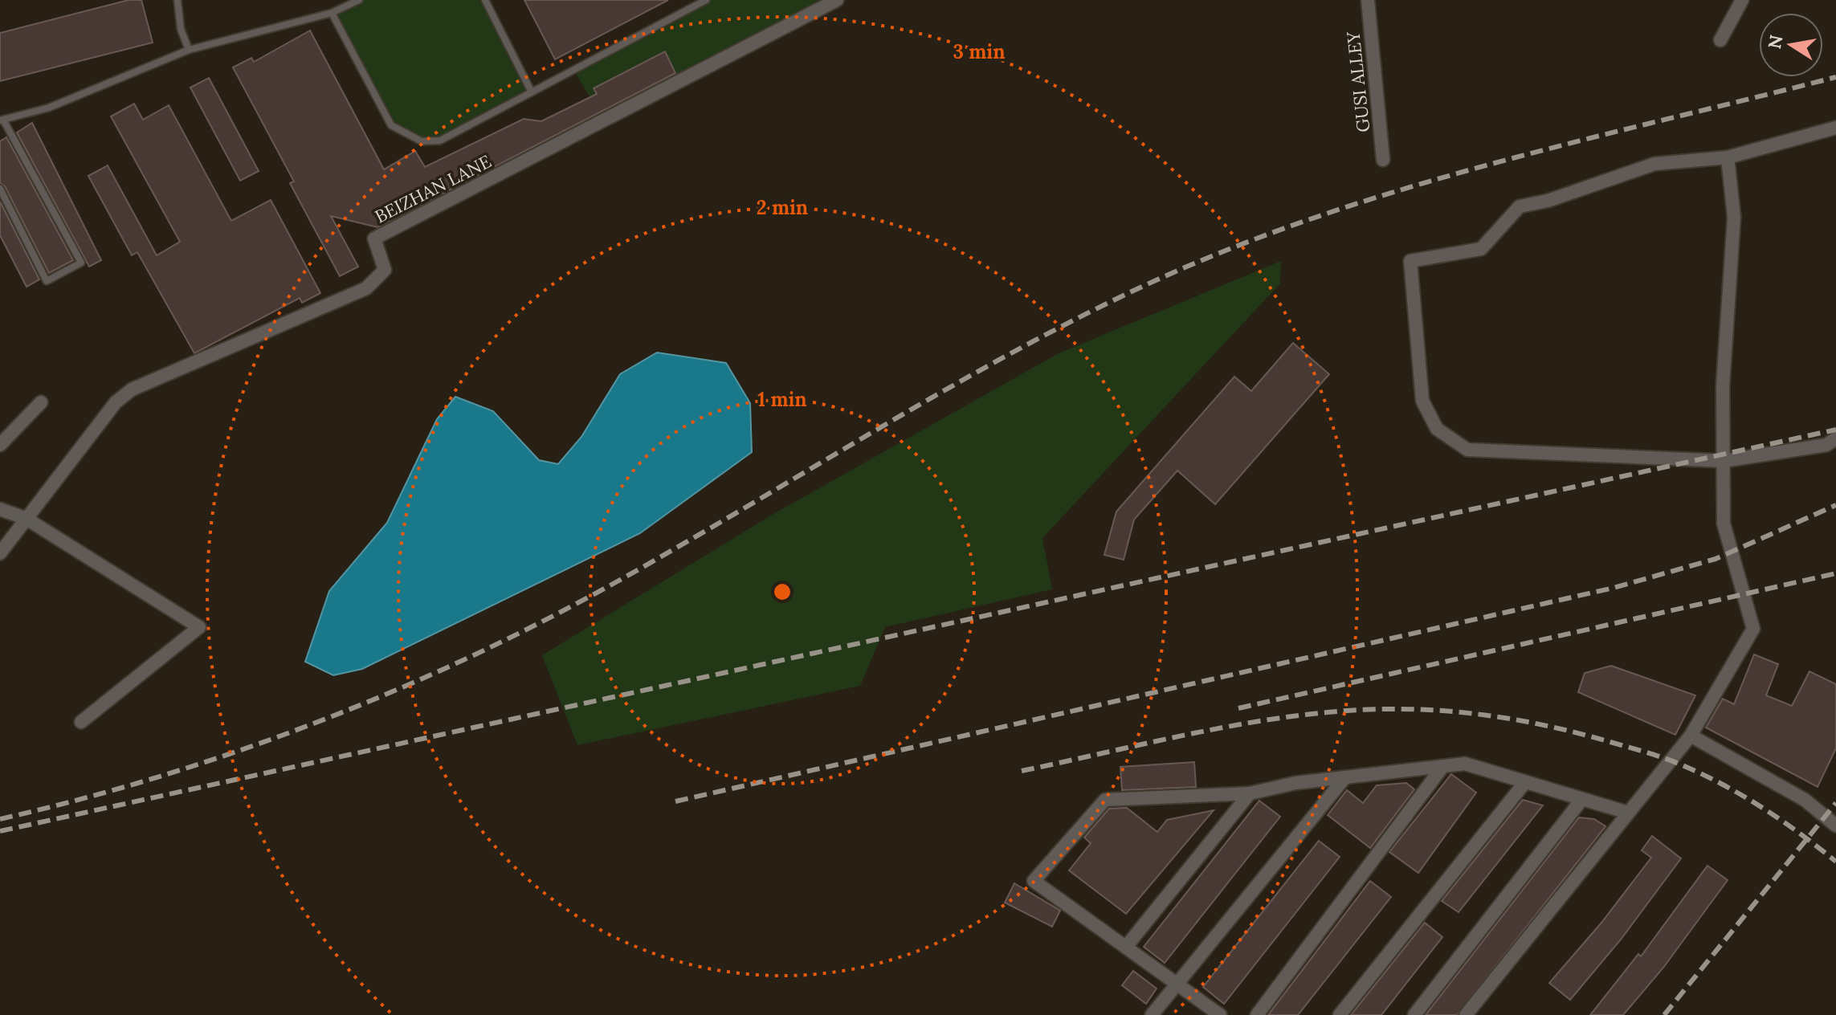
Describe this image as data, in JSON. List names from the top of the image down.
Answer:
{
  "streets": {
    "street": ["GUSI ALLEY", "BEIZHAN LANE"]
  },
  "north": "left",
  "rings": ["3 min", "2 min", "1 min"]
}
